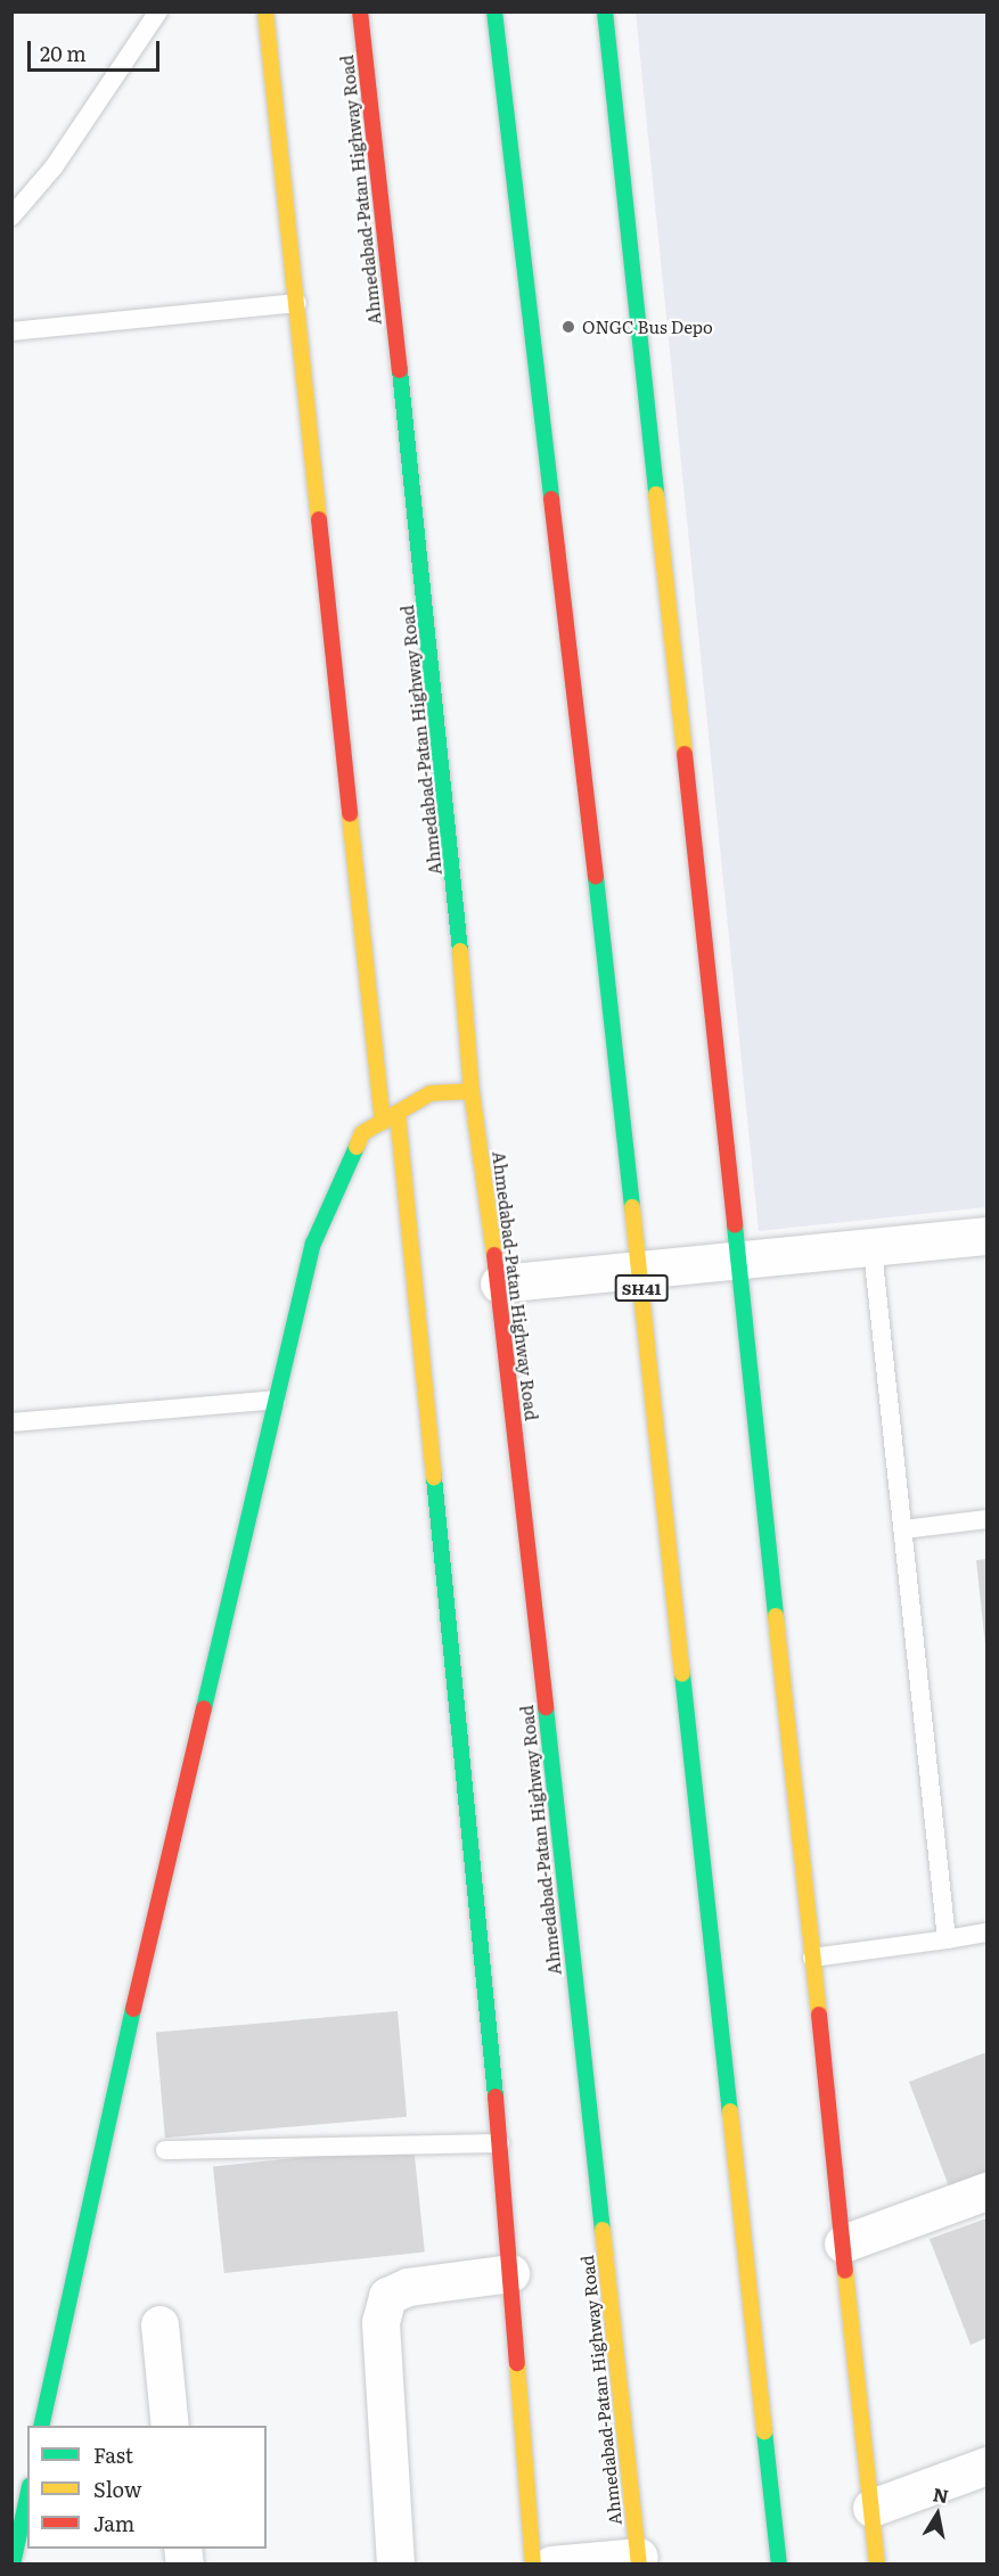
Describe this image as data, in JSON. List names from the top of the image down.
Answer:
{
  "streets": {
    "street": ["Ahmedabad-Patan Highway Road", "SH41"]
  },
  "places": ["ONGC Bus Depo"],
  "legend": ["Fast", "Slow", "Jam"],
  "scale_bar": "20 m",
  "north": "top"
}
